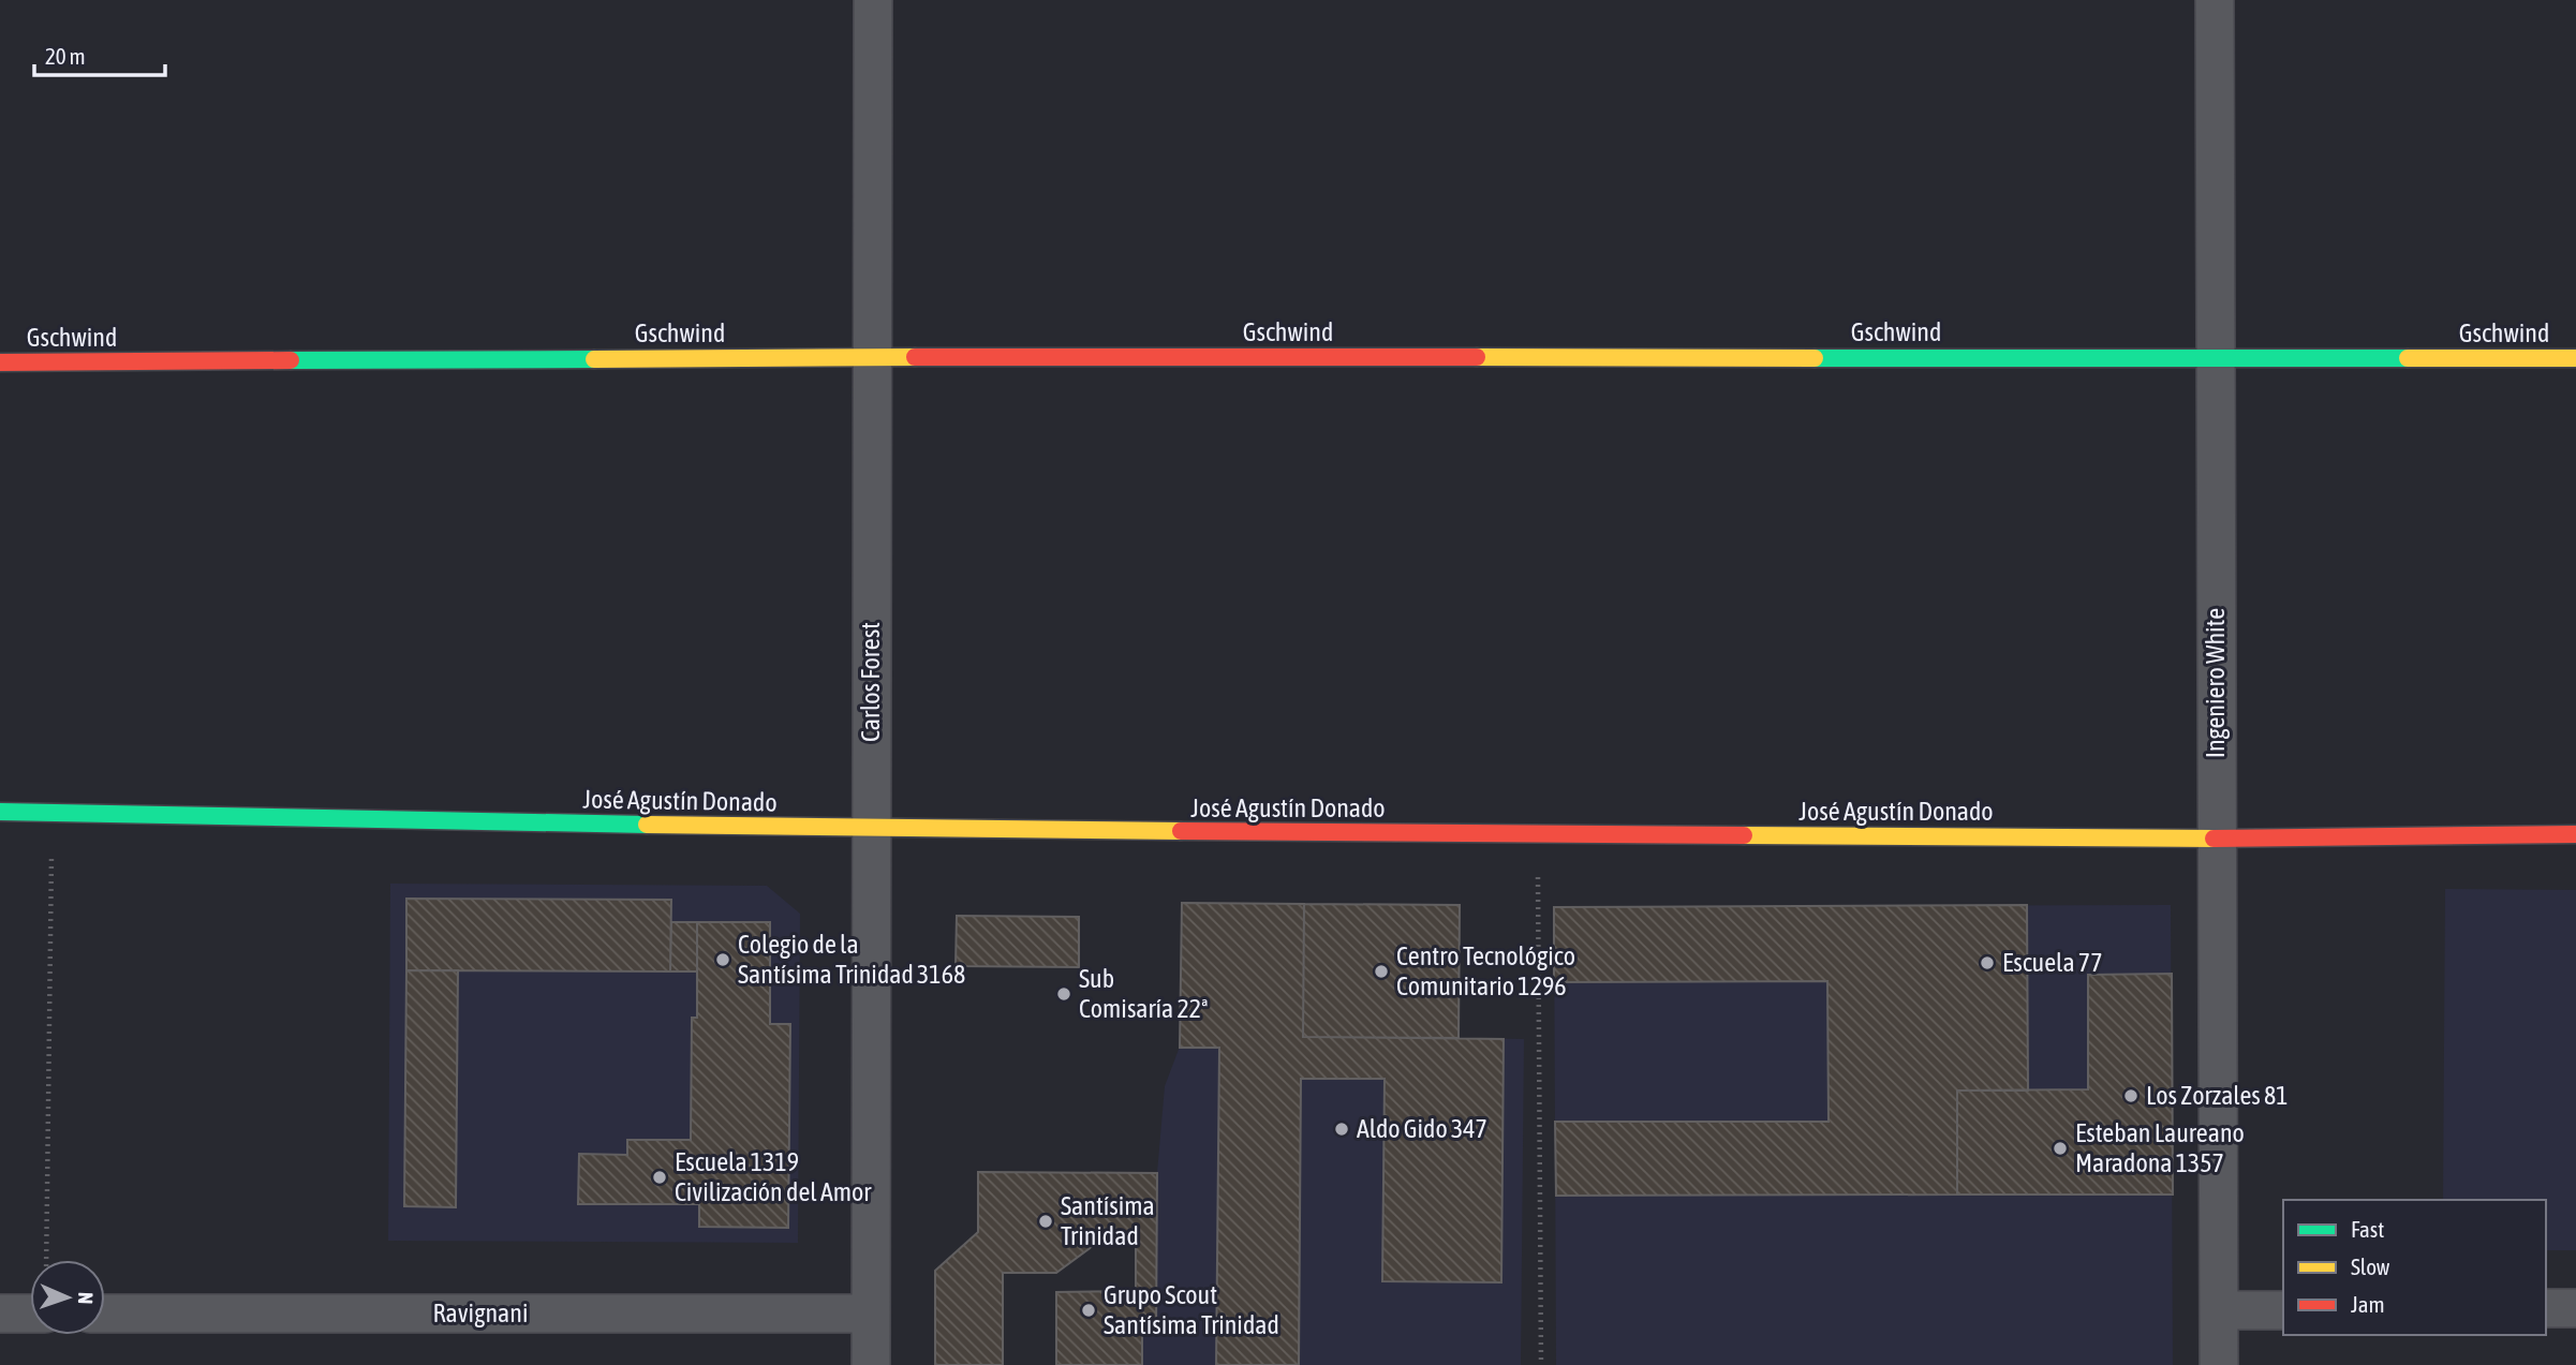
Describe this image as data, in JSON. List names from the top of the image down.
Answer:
{
  "streets": {
    "street": [
      "Gschwind",
      "Carlos Forest",
      "Ingeniero White",
      "José Agustín Donado",
      "Ravignani"
    ]
  },
  "crossings": [
    ["Gschwind", "Carlos Forest"],
    ["Gschwind", "Ingeniero White"],
    ["Carlos Forest", "José Agustín Donado"],
    ["Carlos Forest", "Ravignani"],
    ["Ingeniero White", "José Agustín Donado"]
  ],
  "places": [
    "Colegio de la Santísima Trinidad 3168",
    "Escuela 77",
    "Centro Tecnológico Comunitario 1296",
    "Sub Comisaría 22ª",
    "Los Zorzales 81",
    "Aldo Gido 347",
    "Esteban Laureano Maradona 1357",
    "Escuela 1319 Civilización del Amor",
    "Santísima Trinidad",
    "Grupo Scout Santísima Trinidad"
  ],
  "legend": ["Fast", "Slow", "Jam"],
  "scale_bar": "20 m",
  "north": "right"
}
